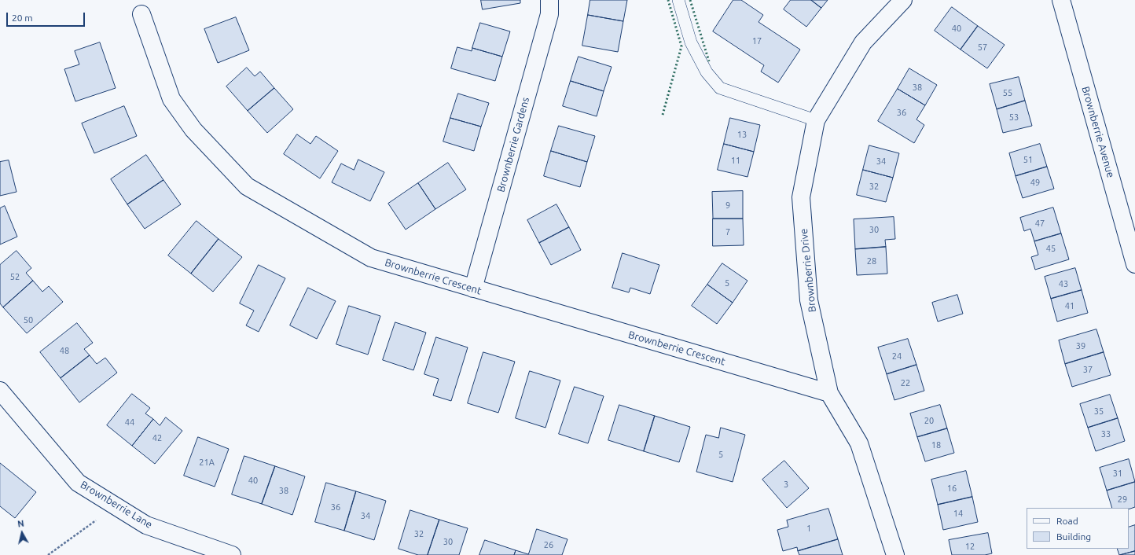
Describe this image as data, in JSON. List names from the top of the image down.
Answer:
{
  "streets": {
    "street": [
      "Brownberrie Avenue",
      "Brownberrie Gardens",
      "Brownberrie Drive",
      "Brownberrie Crescent",
      "Brownberrie Lane"
    ]
  },
  "crossings": [
    ["Brownberrie Gardens", "Brownberrie Crescent"],
    ["Brownberrie Drive", "Brownberrie Crescent"]
  ],
  "house_numbers": [
    "40",
    "17",
    "57",
    "38",
    "55",
    "36",
    "53",
    "13",
    "51",
    "11",
    "34",
    "49",
    "32",
    "9",
    "47",
    "30",
    "7",
    "45",
    "28",
    "52",
    "5",
    "43",
    "41",
    "50",
    "39",
    "48",
    "24",
    "37",
    "22",
    "35",
    "20",
    "44",
    "33",
    "42",
    "18",
    "5",
    "21A",
    "31",
    "40",
    "3",
    "16",
    "38",
    "29",
    "36",
    "14",
    "34",
    "1",
    "32",
    "30",
    "26",
    "12"
  ],
  "legend": ["Road", "Building"],
  "scale_bar": "20 m",
  "north": "top"
}
